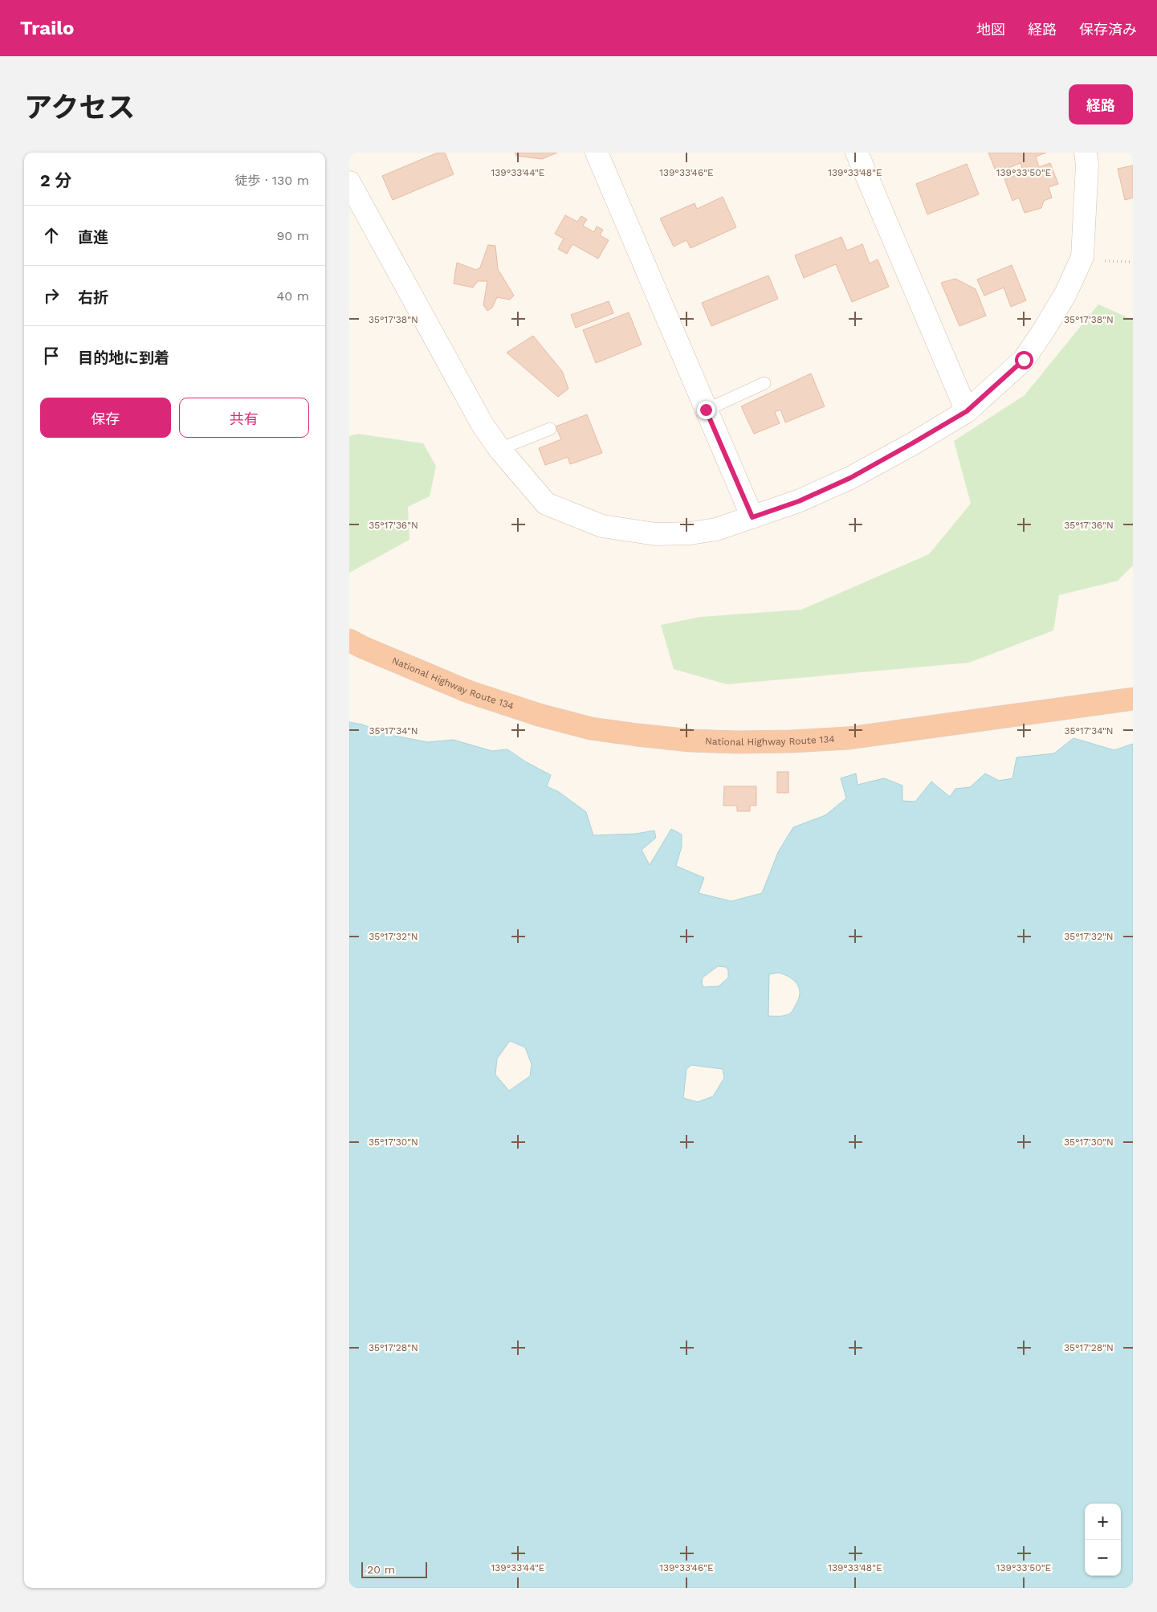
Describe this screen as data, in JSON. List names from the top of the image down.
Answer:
{
  "streets": {
    "highway": ["National Highway Route 134"]
  },
  "scale_bar": "20 m",
  "page": {
    "header": "Trailo",
    "nav": ["地図", "経路", "保存済み"],
    "title": "アクセス",
    "buttons": [
      "経路",
      ["保存", "共有"]
    ],
    "heading": ["2 分", "徒歩 · 130 m"],
    "list": [
      ["直進", "90 m"],
      ["右折", "40 m"],
      "目的地に到着"
    ],
    "map_buttons": ["+", "−"],
    "scale": "20 m"
  },
  "coordinates": [
    "139°33'44\"E",
    "139°33'46\"E",
    "139°33'48\"E",
    "139°33'50\"E",
    "35°17'38\"N",
    "35°17'36\"N",
    "35°17'34\"N",
    "35°17'32\"N",
    "35°17'30\"N",
    "35°17'28\"N"
  ]
}
